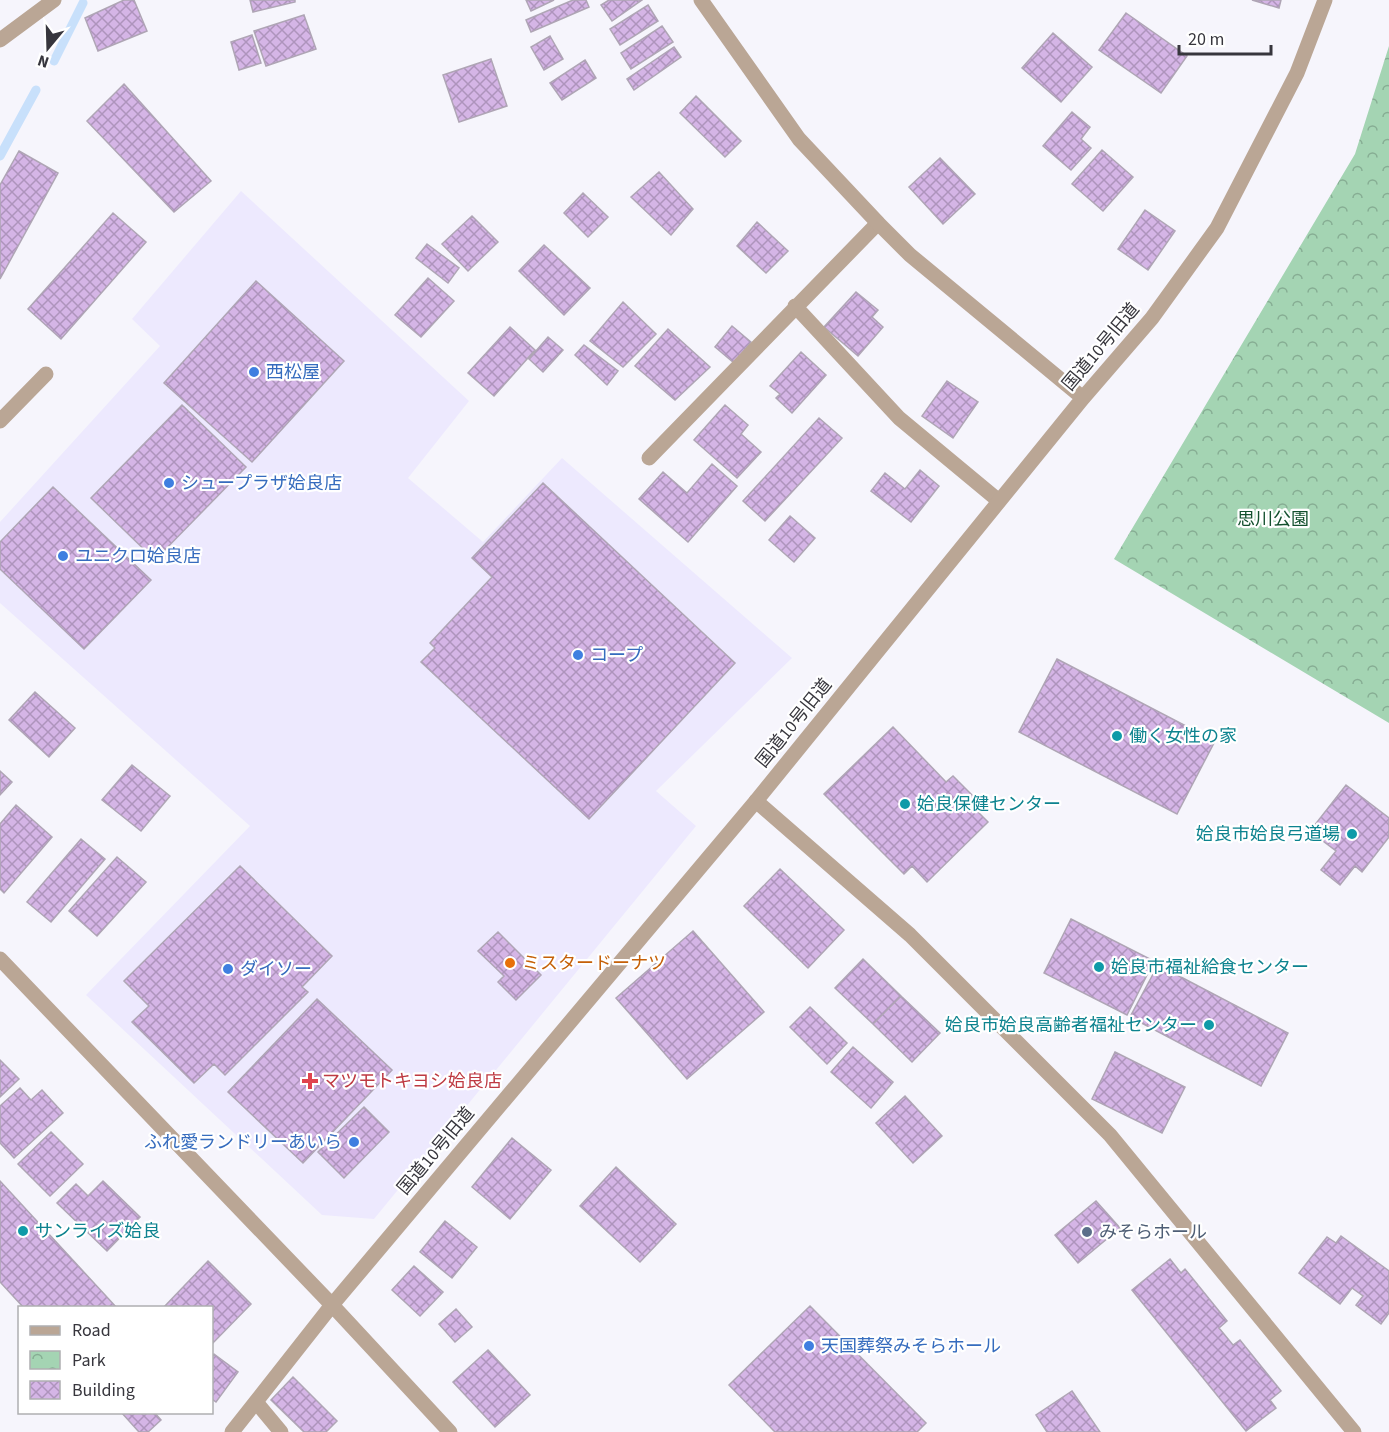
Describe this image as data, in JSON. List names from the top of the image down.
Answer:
{
  "streets": {
    "street": ["国道10号旧道"]
  },
  "parks": ["思川公園"],
  "places": {
    "other": [
      "西松屋",
      "シュープラザ姶良店",
      "ユニクロ姶良店",
      "コープ",
      "働く女性の家",
      "姶良保健センター",
      "姶良市姶良弓道場",
      "ミスタードーナツ",
      "姶良市福祉給食センター",
      "ダイソー",
      "姶良市姶良高齢者福祉センター",
      "ふれ愛ランドリーあいら",
      "サンライズ姶良",
      "みそらホール",
      "天国葬祭みそらホール"
    ],
    "health": ["マツモトキヨシ姶良店"]
  },
  "legend": ["Road", "Park", "Building"],
  "scale_bar": "20 m",
  "north": "bottom"
}
